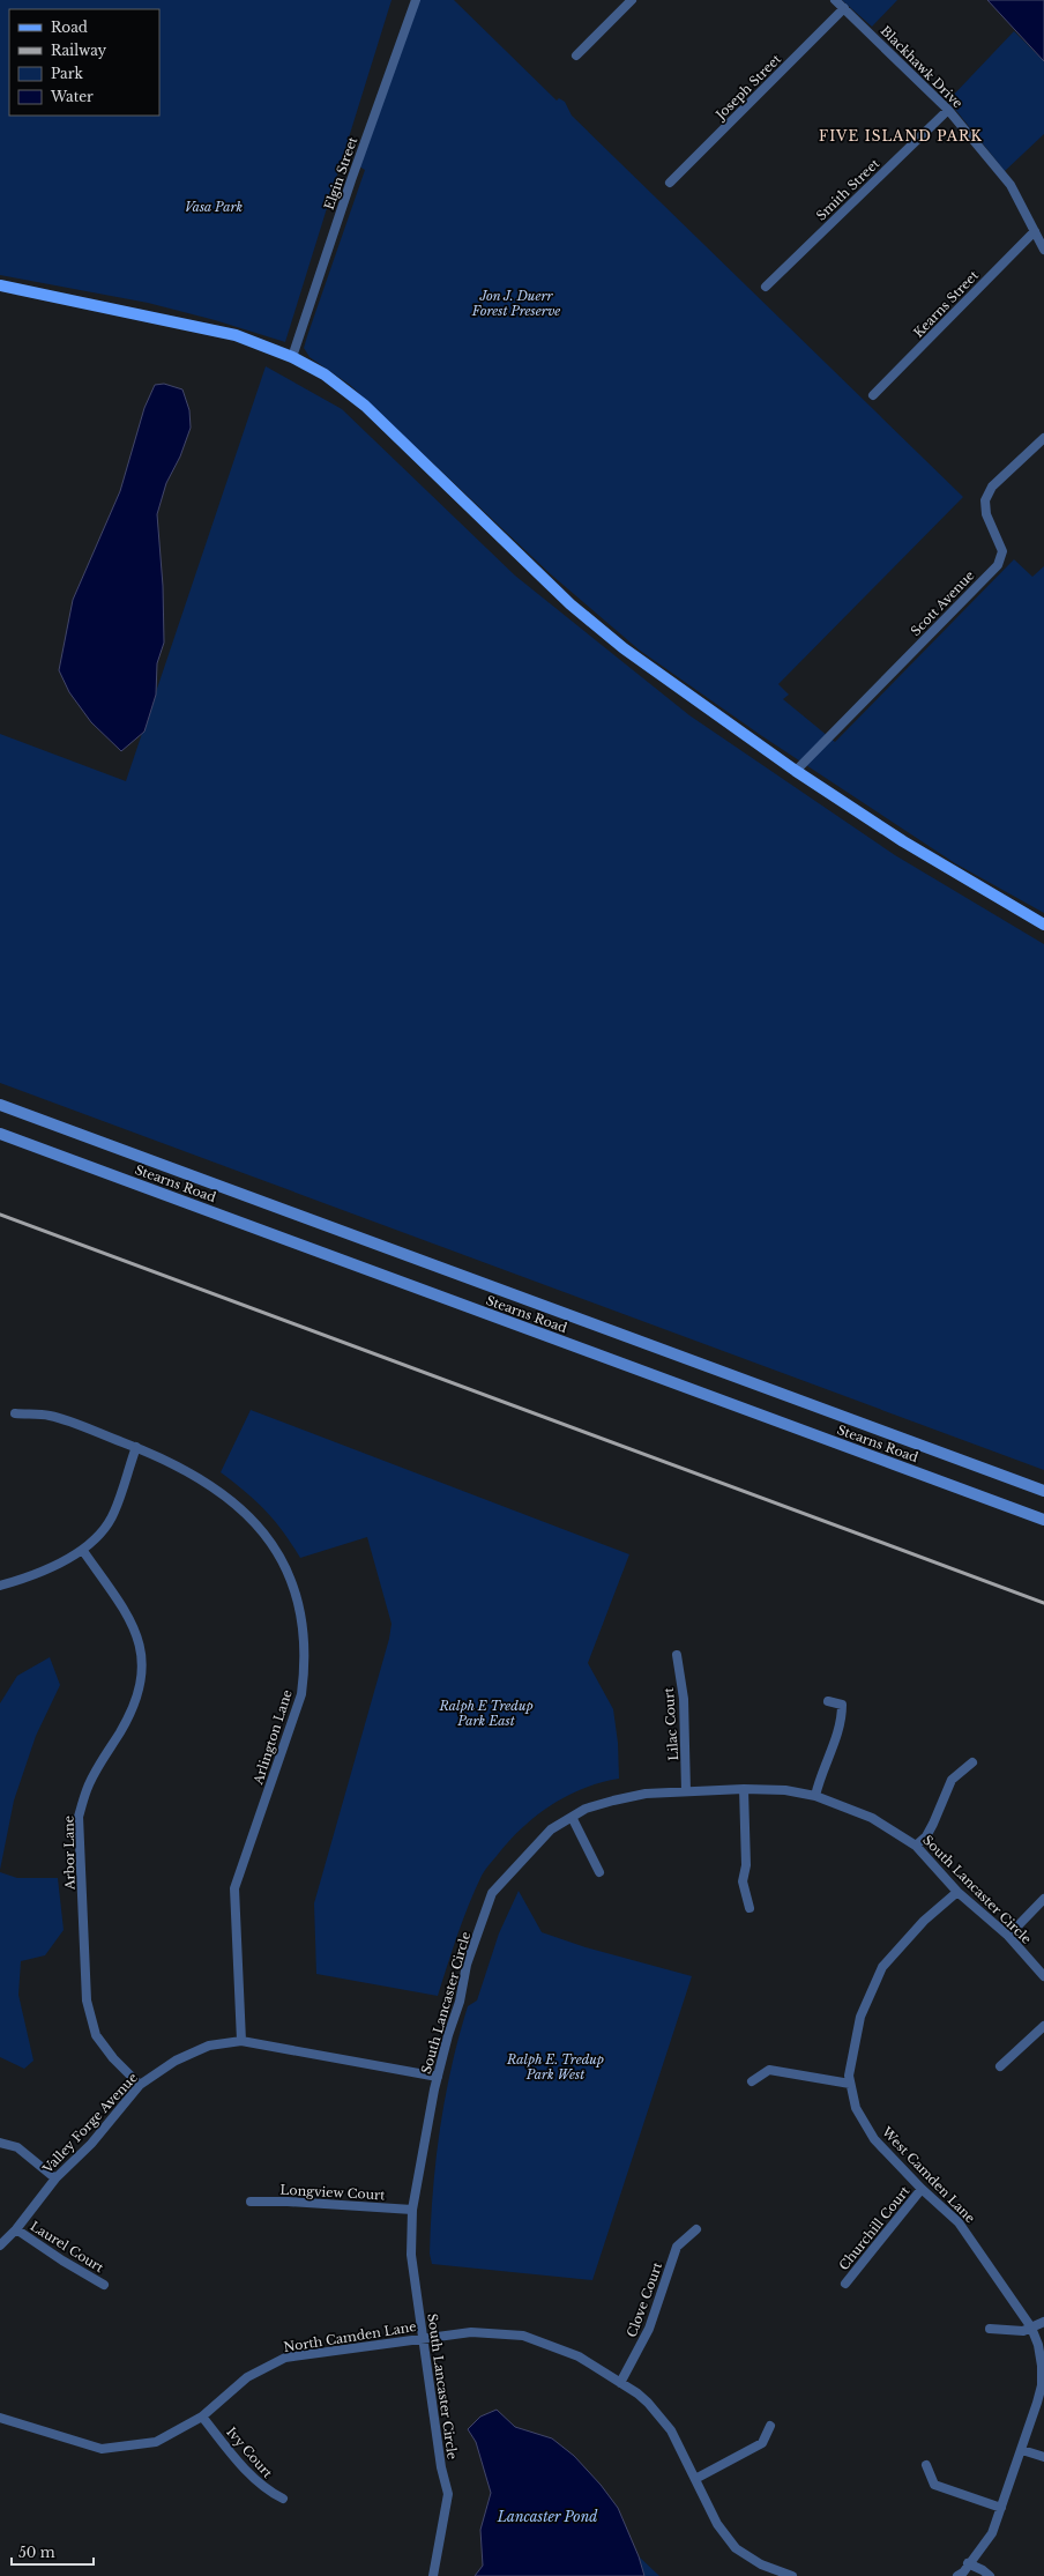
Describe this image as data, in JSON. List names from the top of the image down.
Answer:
{
  "streets": {
    "main road": ["Stearns Road"],
    "street": [
      "Blackhawk Drive",
      "Joseph Street",
      "Elgin Street",
      "Smith Street",
      "Kearns Street",
      "Scott Avenue",
      "Lilac Court",
      "Arlington Lane",
      "Arbor Lane",
      "South Lancaster Circle",
      "Valley Forge Avenue",
      "West Camden Lane",
      "Longview Court",
      "Churchill Court",
      "Laurel Court",
      "Clove Court",
      "North Camden Lane",
      "Ivy Court"
    ]
  },
  "crossings": [
    ["Blackhawk Drive", "Joseph Street"],
    ["Blackhawk Drive", "Smith Street"],
    ["Blackhawk Drive", "Kearns Street"],
    ["Lilac Court", "South Lancaster Circle"],
    ["Arlington Lane", "Valley Forge Avenue"],
    ["Arbor Lane", "Valley Forge Avenue"],
    ["South Lancaster Circle", "Valley Forge Avenue"],
    ["South Lancaster Circle", "West Camden Lane"],
    ["South Lancaster Circle", "Longview Court"],
    ["South Lancaster Circle", "North Camden Lane"],
    ["Valley Forge Avenue", "Laurel Court"],
    ["West Camden Lane", "Churchill Court"],
    ["Clove Court", "North Camden Lane"],
    ["North Camden Lane", "Ivy Court"]
  ],
  "districts": ["FIVE ISLAND PARK"],
  "water": ["Lancaster Pond"],
  "parks": [
    "Vasa Park",
    "Jon J. Duerr Forest Preserve",
    "Ralph E Tredup Park East",
    "Ralph E. Tredup Park West"
  ],
  "legend": [
    "Road",
    "Railway",
    "Park",
    "Water"
  ],
  "scale_bar": "50 m"
}
